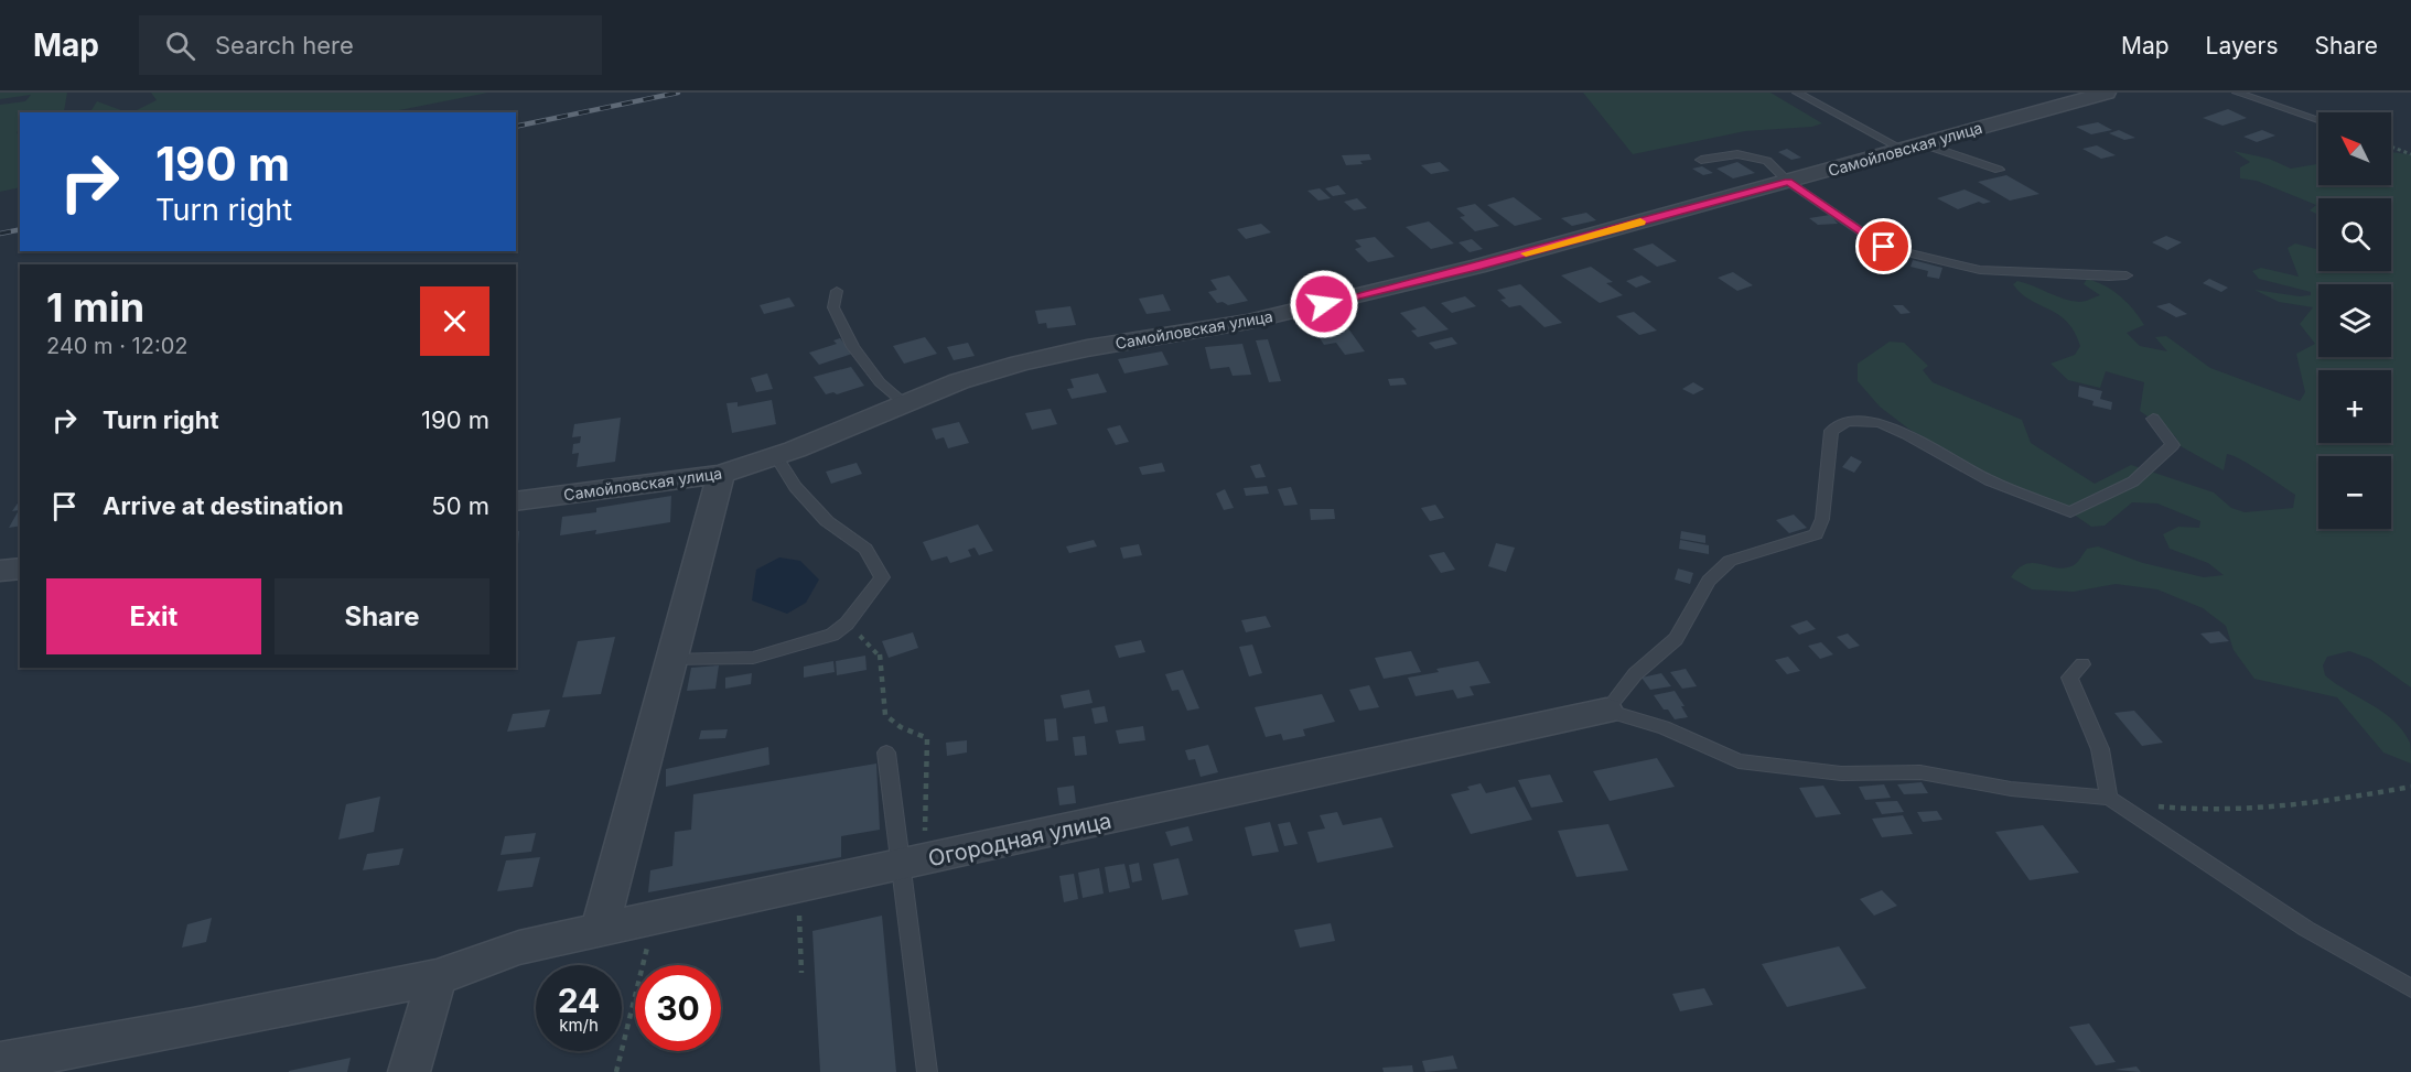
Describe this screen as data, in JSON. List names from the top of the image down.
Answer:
{
  "streets": {
    "street": ["Самойловская улица", "Огородная улица"]
  },
  "north": "top left",
  "page": {
    "header": "Map",
    "search": "Search here",
    "nav": ["Map", "Layers", "Share"],
    "map_buttons": ["+", "−"],
    "turn": ["190 m", "Turn right"],
    "heading": ["1 min", "240 m · 12:02"],
    "list": [
      {
        "name": "Turn right",
        "value": "190 m"
      },
      {
        "name": "Arrive at destination",
        "value": "50 m"
      }
    ],
    "buttons": ["Exit", "Share"],
    "speed": "24 km/h",
    "limit": "30"
  }
}
